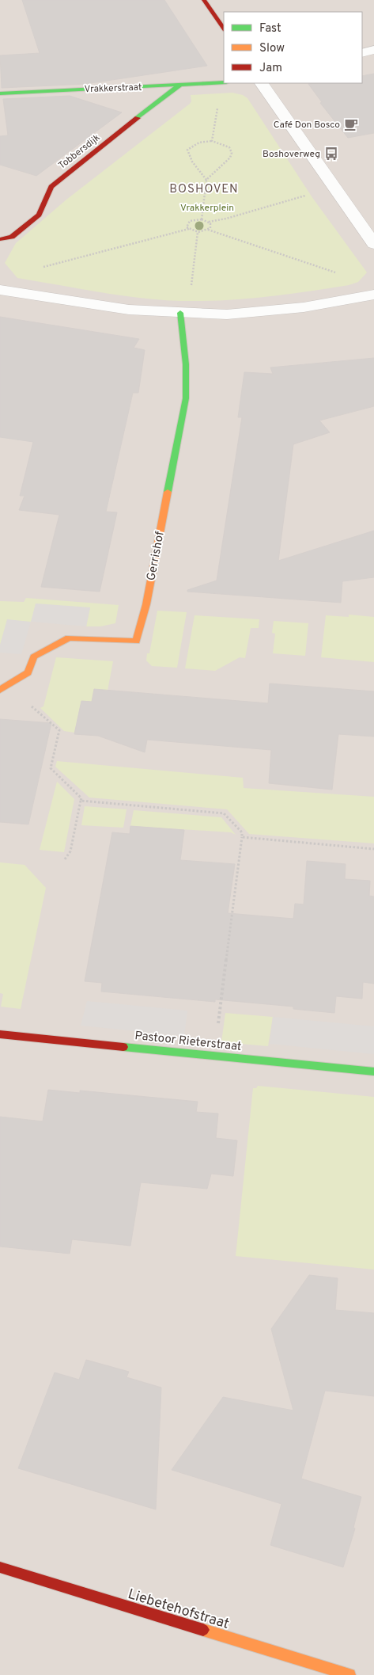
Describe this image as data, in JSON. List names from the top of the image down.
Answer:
{
  "streets": {
    "street": [
      "Vrakkerstraat",
      "Tobbersdijk",
      "Gerrishof",
      "Pastoor Rieterstraat",
      "Liebetehofstraat"
    ]
  },
  "crossings": [
    ["Vrakkerstraat", "Tobbersdijk"]
  ],
  "districts": ["BOSHOVEN"],
  "parks": ["Vrakkerplein"],
  "places": {
    "cafe": ["Café Don Bosco"],
    "bus stop": ["Boshoverweg"]
  },
  "legend": ["Fast", "Slow", "Jam"]
}
